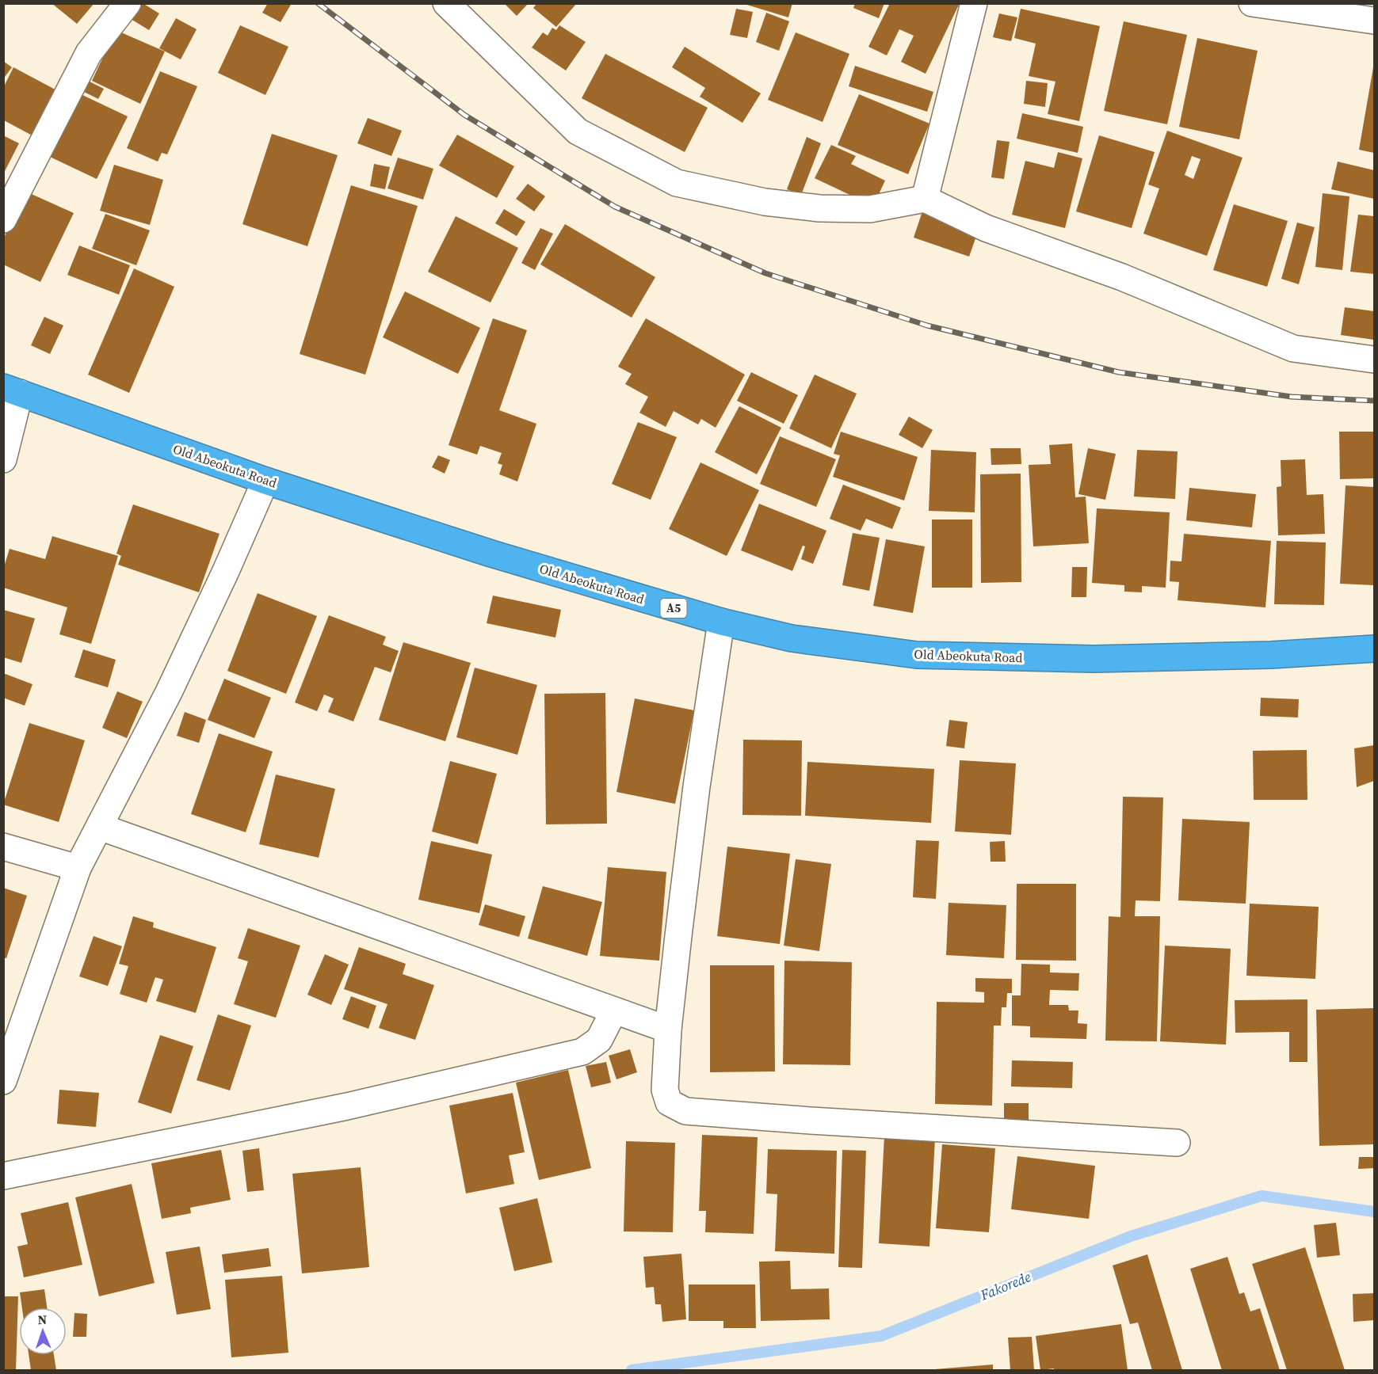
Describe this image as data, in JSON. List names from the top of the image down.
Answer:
{
  "streets": {
    "highway": ["Old Abeokuta Road", "A5"]
  },
  "water": ["Fakorede"],
  "north": "top"
}
